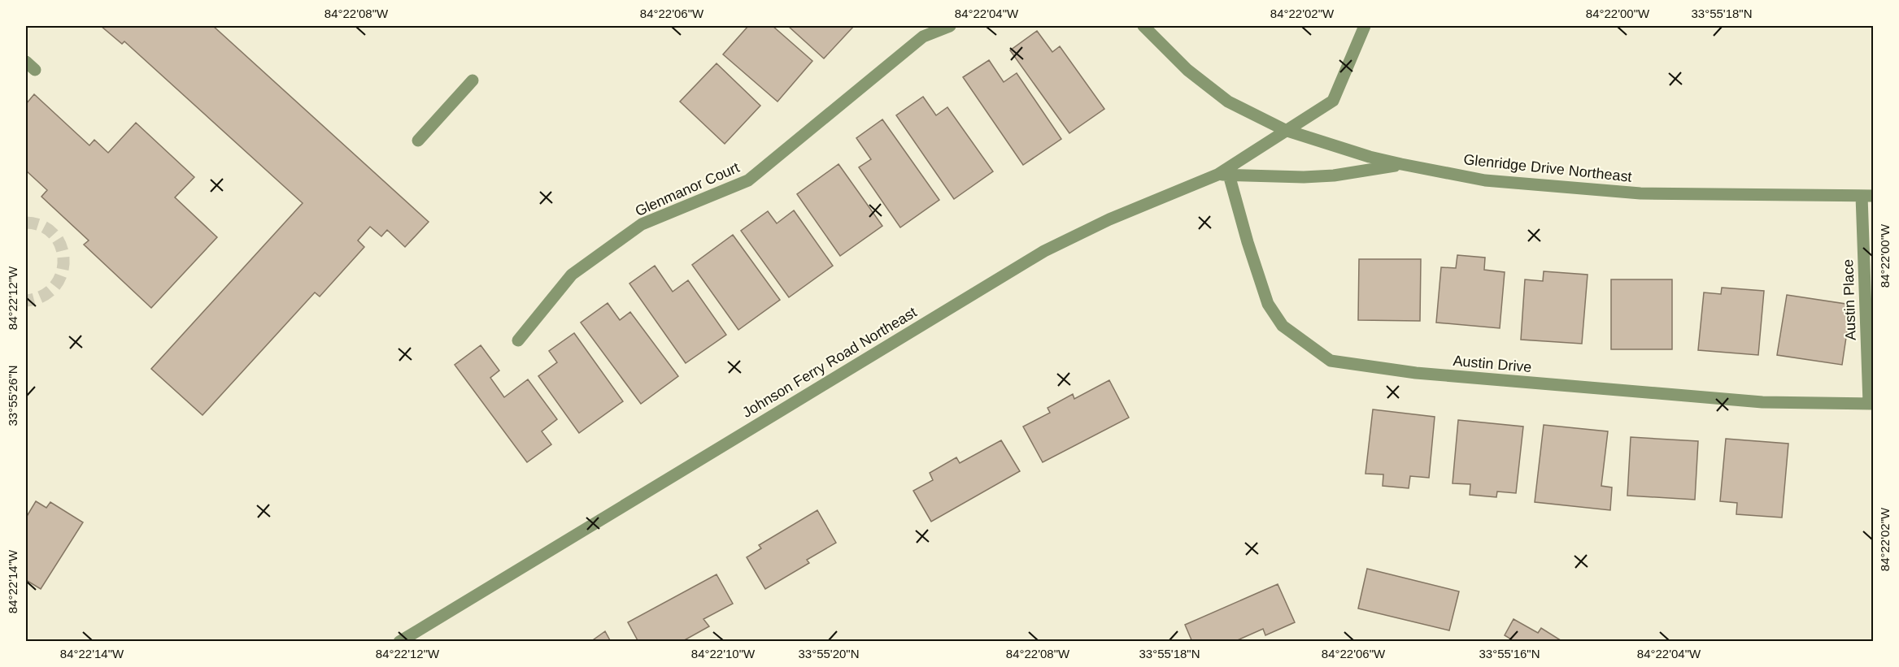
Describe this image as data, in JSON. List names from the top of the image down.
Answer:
{
  "streets": {
    "street": [
      "Glenridge Drive Northeast",
      "Glenmanor Court",
      "Austin Place",
      "Johnson Ferry Road Northeast",
      "Austin Drive"
    ]
  },
  "crossings": [
    ["Glenridge Drive Northeast", "Austin Place"],
    ["Glenridge Drive Northeast", "Johnson Ferry Road Northeast"],
    ["Austin Place", "Austin Drive"],
    ["Johnson Ferry Road Northeast", "Austin Drive"]
  ],
  "coordinates": [
    "84°22'08\"W",
    "84°22'06\"W",
    "84°22'04\"W",
    "84°22'02\"W",
    "84°22'00\"W",
    "33°55'18\"N",
    "84°22'12\"W",
    "33°55'26\"N",
    "84°22'14\"W",
    "84°22'10\"W",
    "33°55'20\"N",
    "33°55'16\"N"
  ]
}
